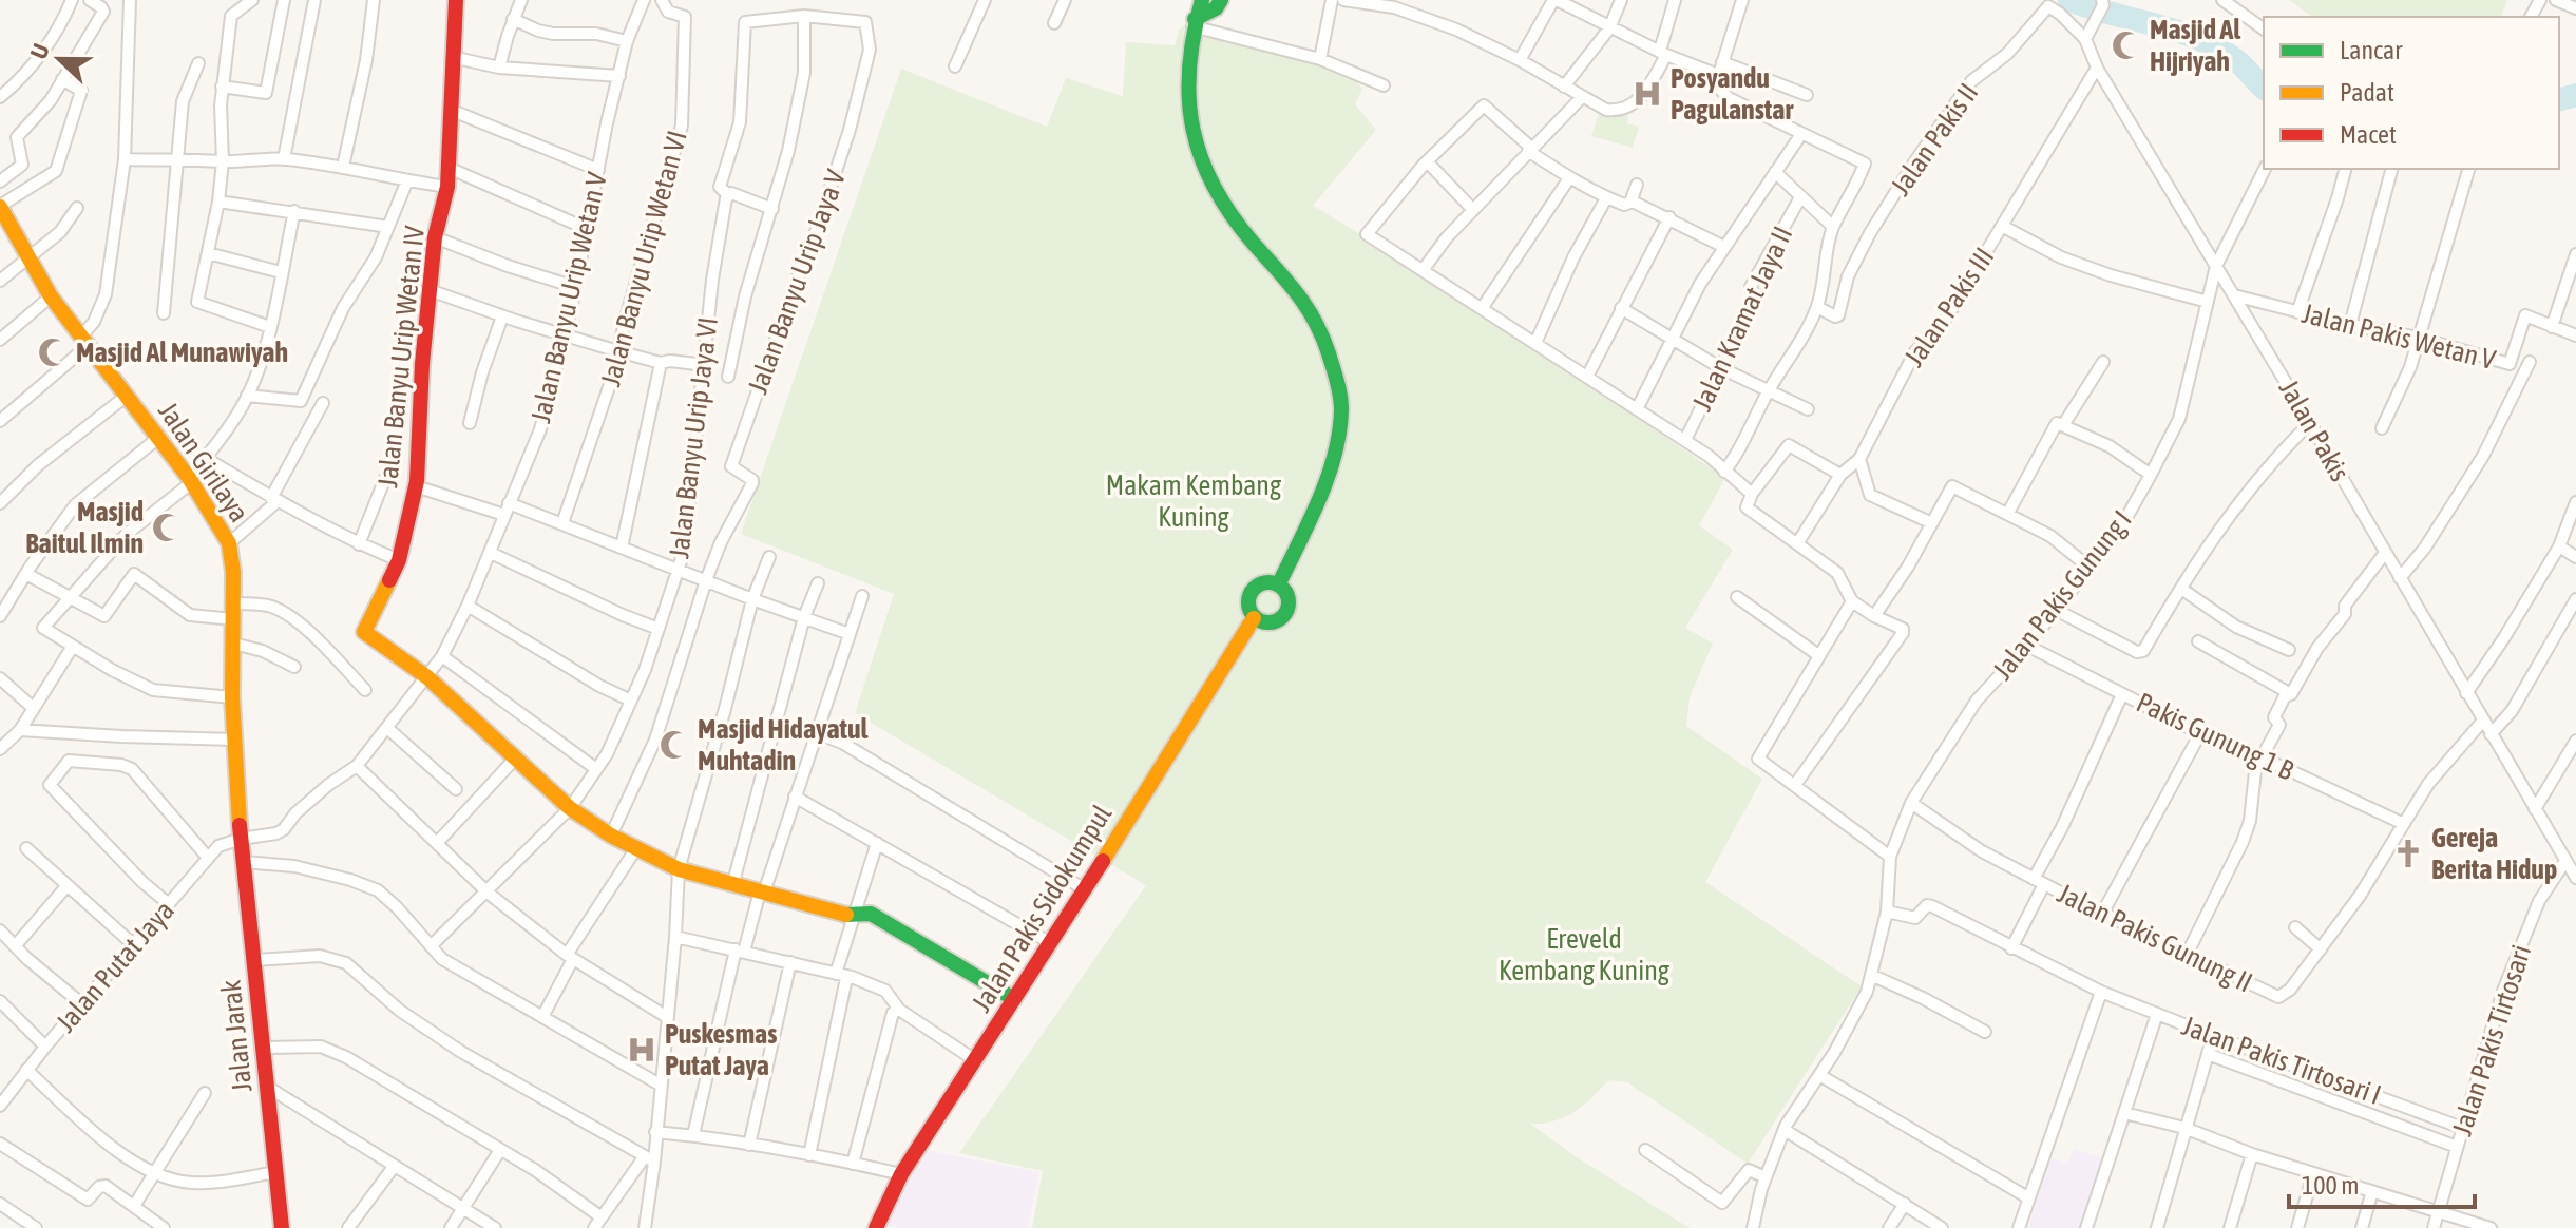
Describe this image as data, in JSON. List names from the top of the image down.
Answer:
{
  "streets": {
    "street": [
      "Jalan Pakis II",
      "Jalan Banyu Urip Wetan VI",
      "Jalan Banyu Urip Jaya V",
      "Jalan Banyu Urip Wetan V",
      "Jalan Pakis III",
      "Jalan Kramat Jaya II",
      "Jalan Pakis Wetan V",
      "Jalan Banyu Urip Wetan IV",
      "Jalan Pakis",
      "Jalan Banyu Urip Jaya VI",
      "Jalan Girilaya",
      "Jalan Pakis Gunung I",
      "Pakis Gunung 1 B",
      "Jalan Pakis Sidokumpul",
      "Jalan Pakis Gunung II",
      "Jalan Putat Jaya",
      "Jalan Jarak",
      "Jalan Pakis Tirtosari",
      "Jalan Pakis Tirtosari I"
    ]
  },
  "crossings": [
    ["Jalan Pakis II", "Jalan Pakis"],
    ["Jalan Banyu Urip Jaya V", "Jalan Banyu Urip Jaya VI"],
    ["Jalan Banyu Urip Wetan V", "Jalan Banyu Urip Wetan IV"],
    ["Jalan Banyu Urip Wetan V", "Jalan Putat Jaya"],
    ["Jalan Pakis III", "Jalan Pakis"],
    ["Jalan Pakis Wetan V", "Jalan Pakis"],
    ["Jalan Pakis", "Jalan Pakis Gunung I"],
    ["Jalan Pakis", "Jalan Pakis Gunung II"],
    ["Jalan Pakis", "Jalan Pakis Tirtosari"],
    ["Jalan Girilaya", "Jalan Putat Jaya"],
    ["Jalan Girilaya", "Jalan Jarak"],
    ["Jalan Pakis Gunung I", "Pakis Gunung 1 B"],
    ["Jalan Pakis Gunung I", "Jalan Pakis Gunung II"],
    ["Jalan Pakis Gunung I", "Jalan Pakis Tirtosari I"],
    ["Pakis Gunung 1 B", "Jalan Pakis Gunung II"],
    ["Jalan Putat Jaya", "Jalan Jarak"],
    ["Jalan Pakis Tirtosari", "Jalan Pakis Tirtosari I"]
  ],
  "parks": ["Makam Kembang Kuning", "Ereveld Kembang Kuning"],
  "places": {
    "mosque": [
      "Masjid Al Hijriyah",
      "Masjid Al Munawiyah",
      "Masjid Baitul Ilmin",
      "Masjid Hidayatul Muhtadin"
    ],
    "hospital": ["Posyandu Pagulanstar", "Puskesmas Putat Jaya"],
    "church": ["Gereja Berita Hidup"]
  },
  "legend": ["Lancar", "Padat", "Macet"],
  "scale_bar": "100 m",
  "north": "left"
}
